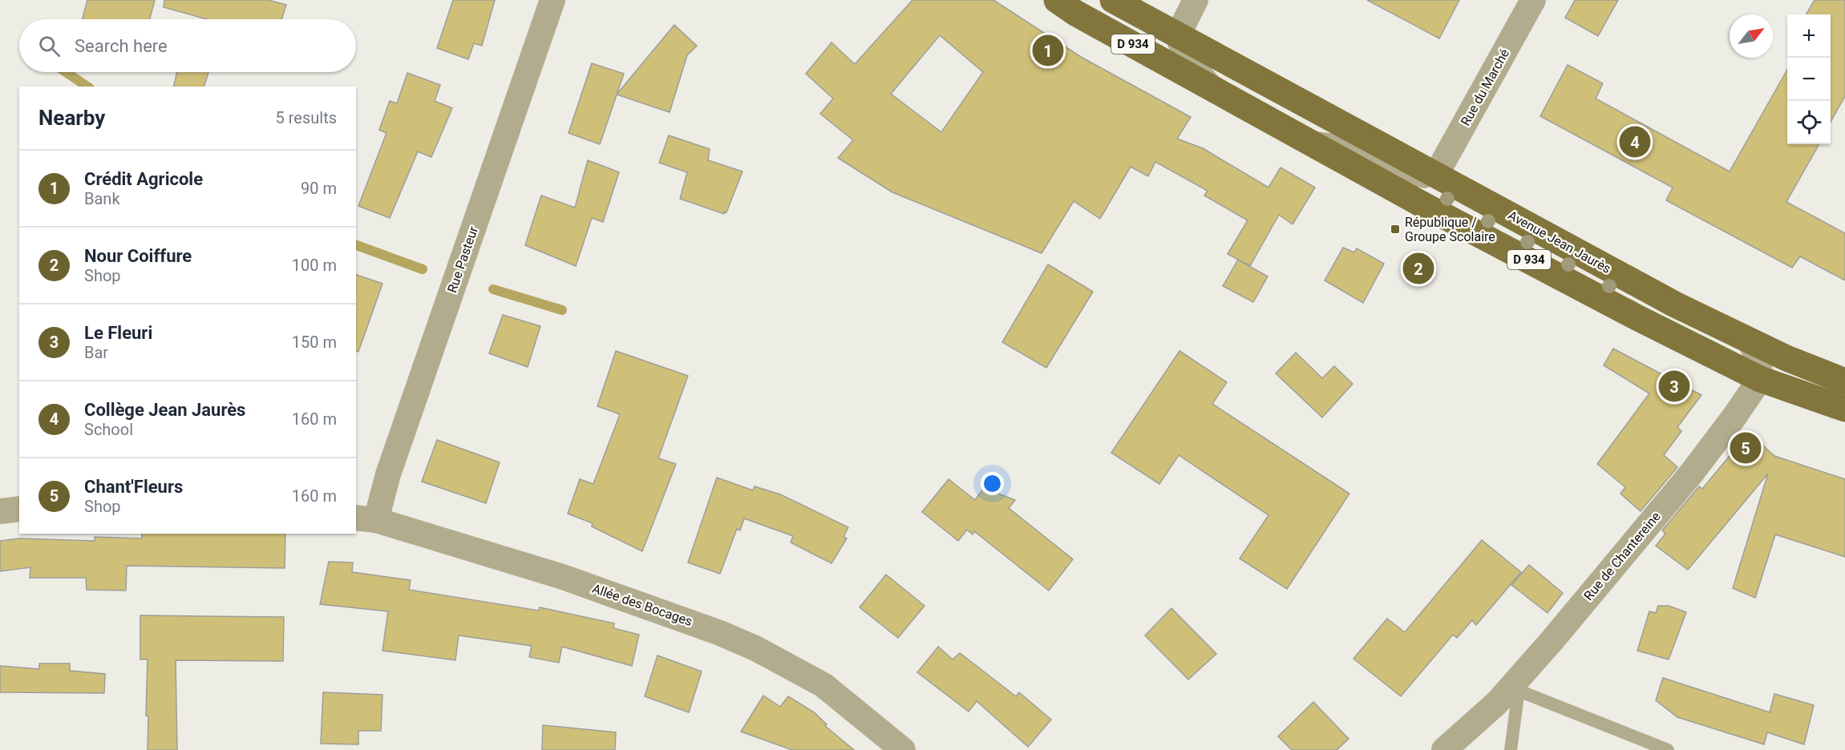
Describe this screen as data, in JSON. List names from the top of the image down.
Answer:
{
  "streets": {
    "main road": ["D 934", "Avenue Jean Jaurès"],
    "street": [
      "Rue du Marché",
      "Rue Pasteur",
      "Rue de Chantereine",
      "Allée des Bocages"
    ]
  },
  "crossings": [
    ["D 934", "Rue de Chantereine"],
    ["Rue du Marché", "Avenue Jean Jaurès"],
    ["Rue Pasteur", "Allée des Bocages"]
  ],
  "places": {
    "transit": ["République / Groupe Scolaire"]
  },
  "north": "top right",
  "page": {
    "map_buttons": ["+", "−"],
    "search": "Search here",
    "pins": [
      "1",
      "4",
      "2",
      "3",
      "5"
    ],
    "heading": ["Nearby", "5 results"],
    "list": [
      {
        "mark": "1",
        "name": "Crédit Agricole",
        "note": "Bank",
        "value": "90 m"
      },
      {
        "mark": "2",
        "name": "Nour Coiffure",
        "note": "Shop",
        "value": "100 m"
      },
      {
        "mark": "3",
        "name": "Le Fleuri",
        "note": "Bar",
        "value": "150 m"
      },
      {
        "mark": "4",
        "name": "Collège Jean Jaurès",
        "note": "School",
        "value": "160 m"
      },
      {
        "mark": "5",
        "name": "Chant'Fleurs",
        "note": "Shop",
        "value": "160 m"
      }
    ]
  }
}
